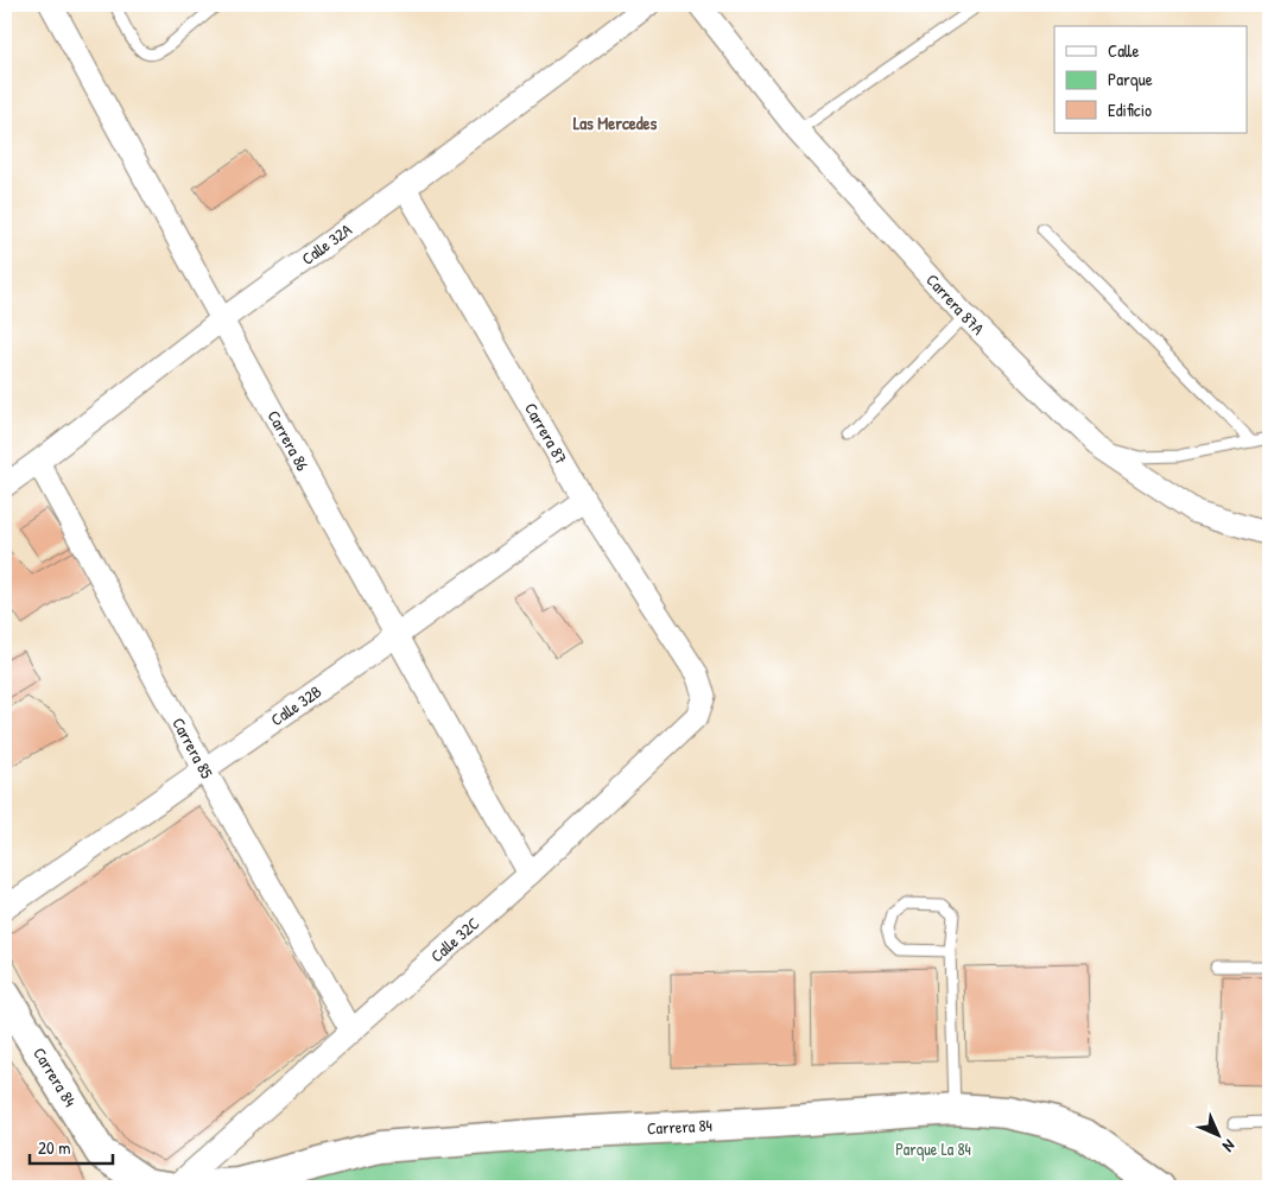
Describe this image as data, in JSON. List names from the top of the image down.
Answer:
{
  "streets": {
    "street": [
      "Calle 32A",
      "Carrera 87A",
      "Carrera 87",
      "Carrera 86",
      "Calle 32B",
      "Carrera 85",
      "Calle 32C",
      "Carrera 84"
    ]
  },
  "crossings": [
    ["Calle 32A", "Carrera 87"],
    ["Calle 32A", "Carrera 86"],
    ["Calle 32A", "Carrera 85"],
    ["Carrera 87", "Calle 32B"],
    ["Carrera 87", "Calle 32C"],
    ["Carrera 86", "Calle 32B"],
    ["Carrera 86", "Calle 32C"],
    ["Calle 32B", "Carrera 85"],
    ["Carrera 85", "Calle 32C"]
  ],
  "districts": ["Las Mercedes"],
  "parks": ["Parque La 84"],
  "legend": ["Calle", "Parque", "Edificio"],
  "scale_bar": "20 m",
  "north": "bottom right"
}
